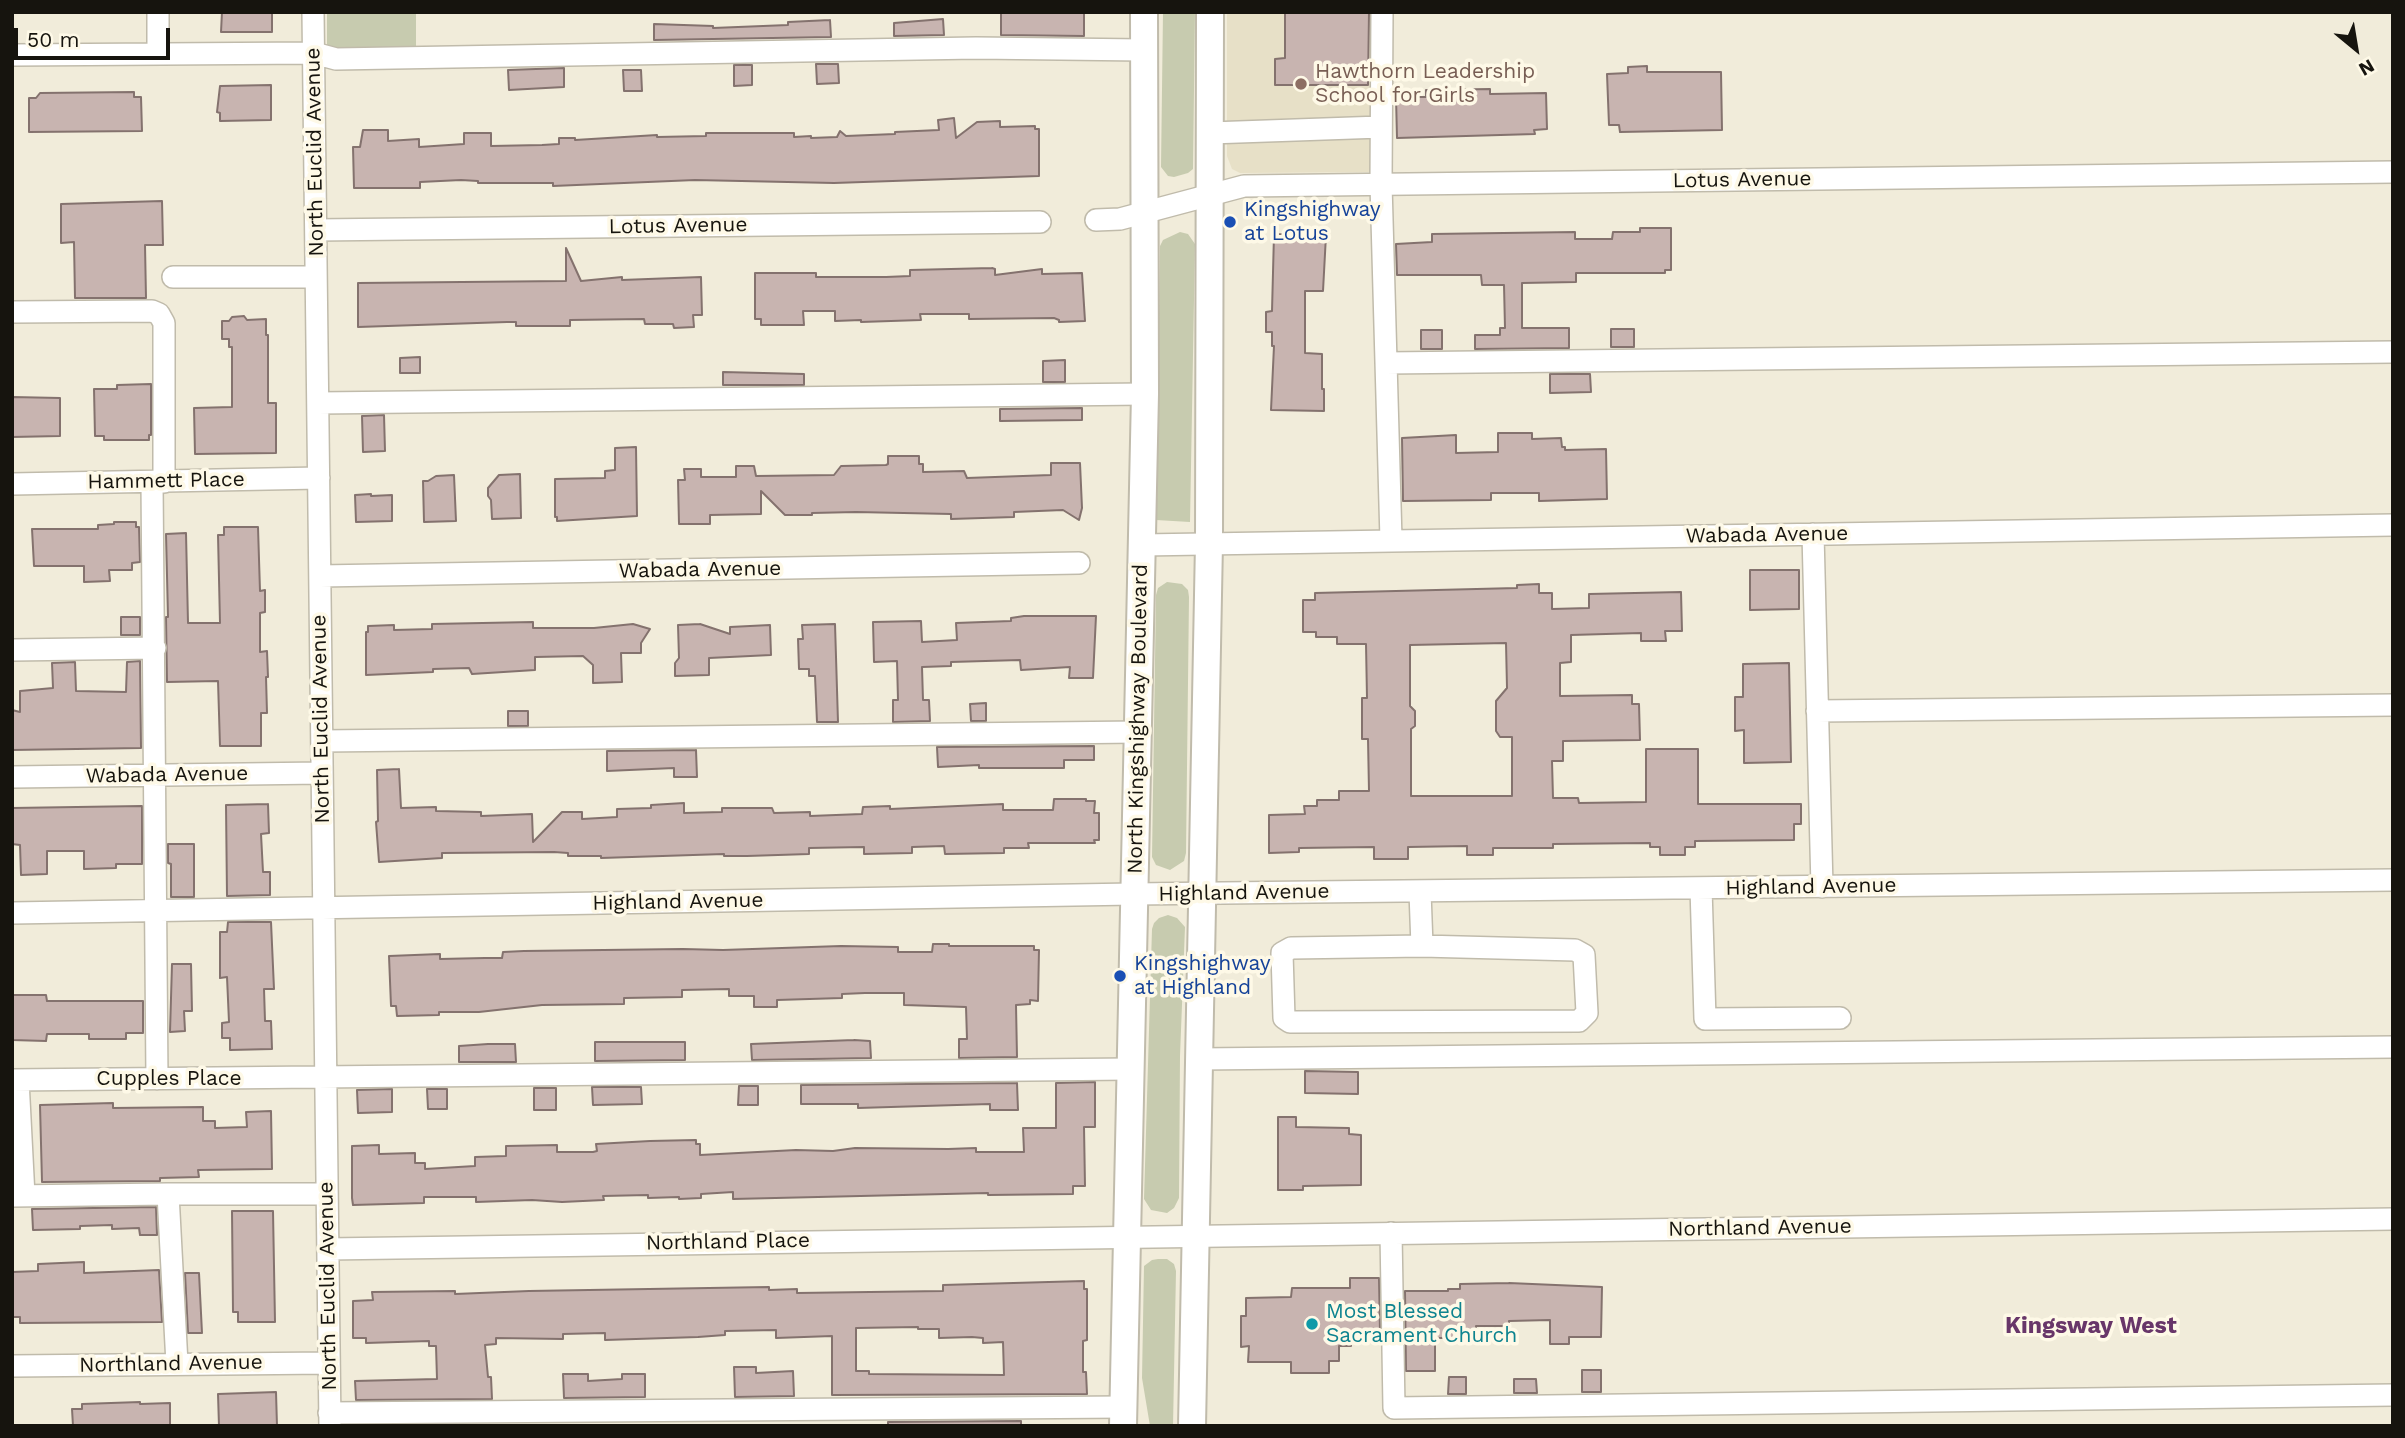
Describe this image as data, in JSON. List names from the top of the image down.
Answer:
{
  "streets": {
    "main road": ["North Kingshighway Boulevard"],
    "street": [
      "North Euclid Avenue",
      "Lotus Avenue",
      "Hammett Place",
      "Wabada Avenue",
      "Highland Avenue",
      "Cupples Place",
      "Northland Avenue",
      "Northland Place"
    ]
  },
  "crossings": [
    ["North Euclid Avenue", "Lotus Avenue"],
    ["North Euclid Avenue", "Hammett Place"],
    ["North Euclid Avenue", "Wabada Avenue"],
    ["North Euclid Avenue", "Highland Avenue"],
    ["North Euclid Avenue", "Cupples Place"],
    ["North Euclid Avenue", "Northland Avenue"],
    ["North Euclid Avenue", "Northland Place"],
    ["Lotus Avenue", "North Kingshighway Boulevard"],
    ["Wabada Avenue", "North Kingshighway Boulevard"],
    ["North Kingshighway Boulevard", "Highland Avenue"],
    ["North Kingshighway Boulevard", "Cupples Place"],
    ["North Kingshighway Boulevard", "Northland Avenue"],
    ["North Kingshighway Boulevard", "Northland Place"],
    ["Northland Avenue", "Northland Place"]
  ],
  "districts": ["Kingsway West"],
  "places": [
    "Hawthorn Leadership School for Girls",
    "Kingshighway at Lotus",
    "Kingshighway at Highland",
    "Most Blessed Sacrament Church"
  ],
  "scale_bar": "50 m",
  "north": "bottom right"
}
